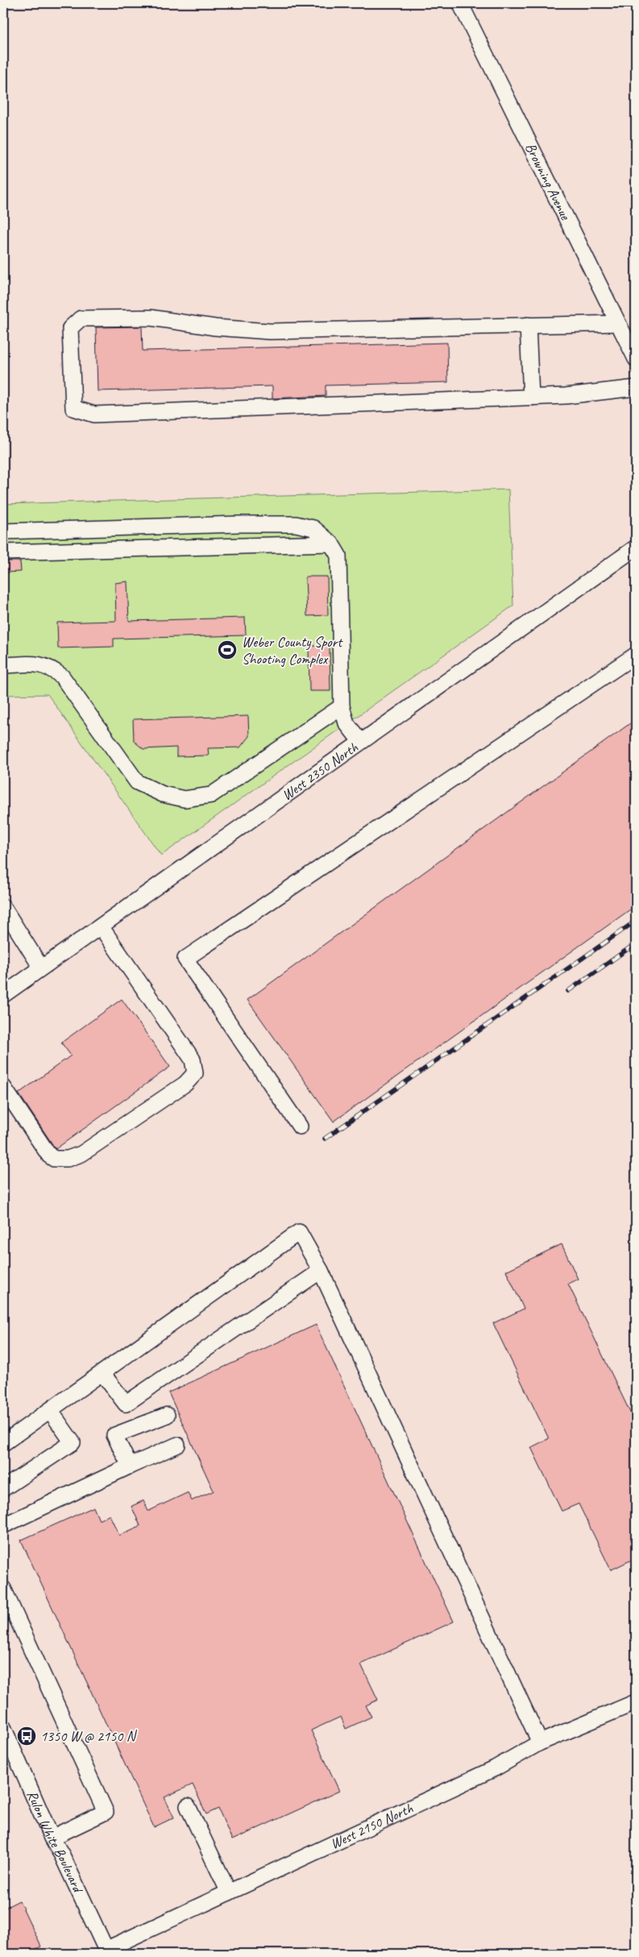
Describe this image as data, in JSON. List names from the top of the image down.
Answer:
{
  "streets": {
    "street": [
      "Browning Avenue",
      "West 2350 North",
      "West 2150 North",
      "Rulon White Boulevard"
    ]
  },
  "crossings": [
    ["West 2150 North", "Rulon White Boulevard"]
  ],
  "places": {
    "sports": ["Weber County Sport Shooting Complex"],
    "bus stop": ["1350 W @ 2150 N"]
  }
}
